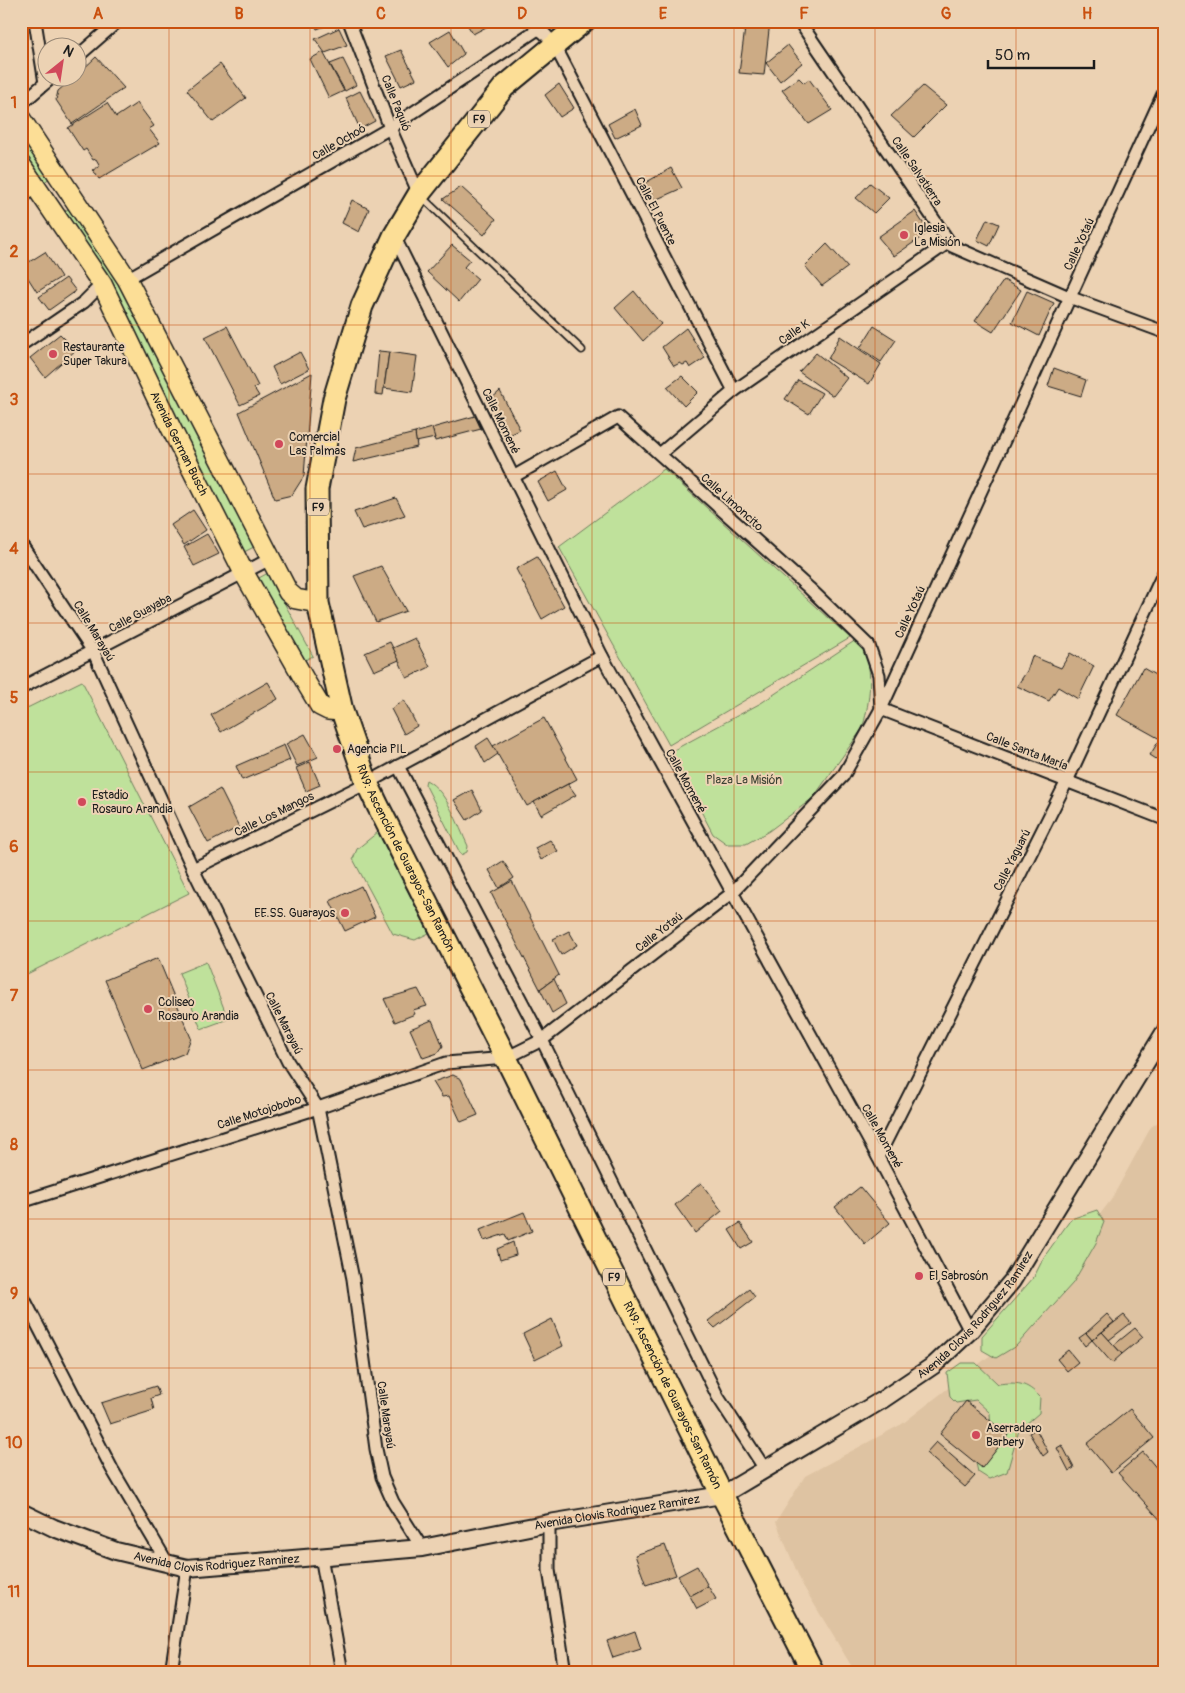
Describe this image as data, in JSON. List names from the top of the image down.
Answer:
{
  "streets": {
    "highway": ["F9", "RN9: Ascención de Guarayos-San Ramón"],
    "main road": ["Avenida German Busch", "Avenida Clovis Rodriguez Ramirez"],
    "street": [
      "Calle Paquió",
      "Calle Ochoó",
      "Calle Salvatierra",
      "Calle El Puente",
      "Calle Yotaú",
      "Calle K",
      "Calle Momené",
      "Calle Limoncito",
      "Calle Guayaba",
      "Calle Marayaú",
      "Calle Santa María",
      "Calle Los Mangos",
      "Calle Yaguarú",
      "Calle Motojobobo"
    ]
  },
  "crossings": [
    ["Calle Paquió", "Calle Ochoó"],
    ["Calle Paquió", "RN9: Ascención de Guarayos-San Ramón"],
    ["Calle Ochoó", "Calle El Puente"],
    ["Calle Ochoó", "RN9: Ascención de Guarayos-San Ramón"],
    ["Calle Salvatierra", "Calle Yotaú"],
    ["Calle Salvatierra", "Calle K"],
    ["Calle El Puente", "Calle K"],
    ["Calle El Puente", "RN9: Ascención de Guarayos-San Ramón"],
    ["Calle Yotaú", "Calle Momené"],
    ["Calle Yotaú", "Calle Limoncito"],
    ["Calle Yotaú", "Calle Santa María"],
    ["Calle Yotaú", "RN9: Ascención de Guarayos-San Ramón"],
    ["Calle Yotaú", "Calle Motojobobo"],
    ["Calle K", "Calle Limoncito"],
    ["Calle Momené", "Calle Limoncito"],
    ["Calle Momené", "Calle Los Mangos"],
    ["Calle Momené", "RN9: Ascención de Guarayos-San Ramón"],
    ["Calle Momené", "Calle Yaguarú"],
    ["Calle Momené", "Avenida Clovis Rodriguez Ramirez"],
    ["Avenida German Busch", "Calle Guayaba"],
    ["Avenida German Busch", "RN9: Ascención de Guarayos-San Ramón"],
    ["Calle Limoncito", "Calle Santa María"],
    ["Calle Guayaba", "Calle Marayaú"],
    ["Calle Marayaú", "Calle Los Mangos"],
    ["Calle Marayaú", "Calle Motojobobo"],
    ["Calle Marayaú", "Avenida Clovis Rodriguez Ramirez"],
    ["Calle Santa María", "Calle Yaguarú"],
    ["Calle Los Mangos", "RN9: Ascención de Guarayos-San Ramón"],
    ["RN9: Ascención de Guarayos-San Ramón", "Calle Motojobobo"],
    ["RN9: Ascención de Guarayos-San Ramón", "Avenida Clovis Rodriguez Ramirez"]
  ],
  "parks": ["Plaza La Misión"],
  "places": [
    "Iglesia La Misión",
    "Restaurante Super Takura",
    "Comercial Las Palmas",
    "Agencia PIL",
    "Estadio Rosauro Arandia",
    "EE.SS. Guarayos",
    "Coliseo Rosauro Arandia",
    "El Sabrosón",
    "Aserradero Barbery"
  ],
  "scale_bar": "50 m",
  "north": "top right",
  "grid": {
    "columns": [
      "A",
      "B",
      "C",
      "D",
      "E",
      "F",
      "G",
      "H"
    ],
    "rows": [
      "1",
      "2",
      "3",
      "4",
      "5",
      "6",
      "7",
      "8",
      "9",
      "10",
      "11"
    ]
  }
}
